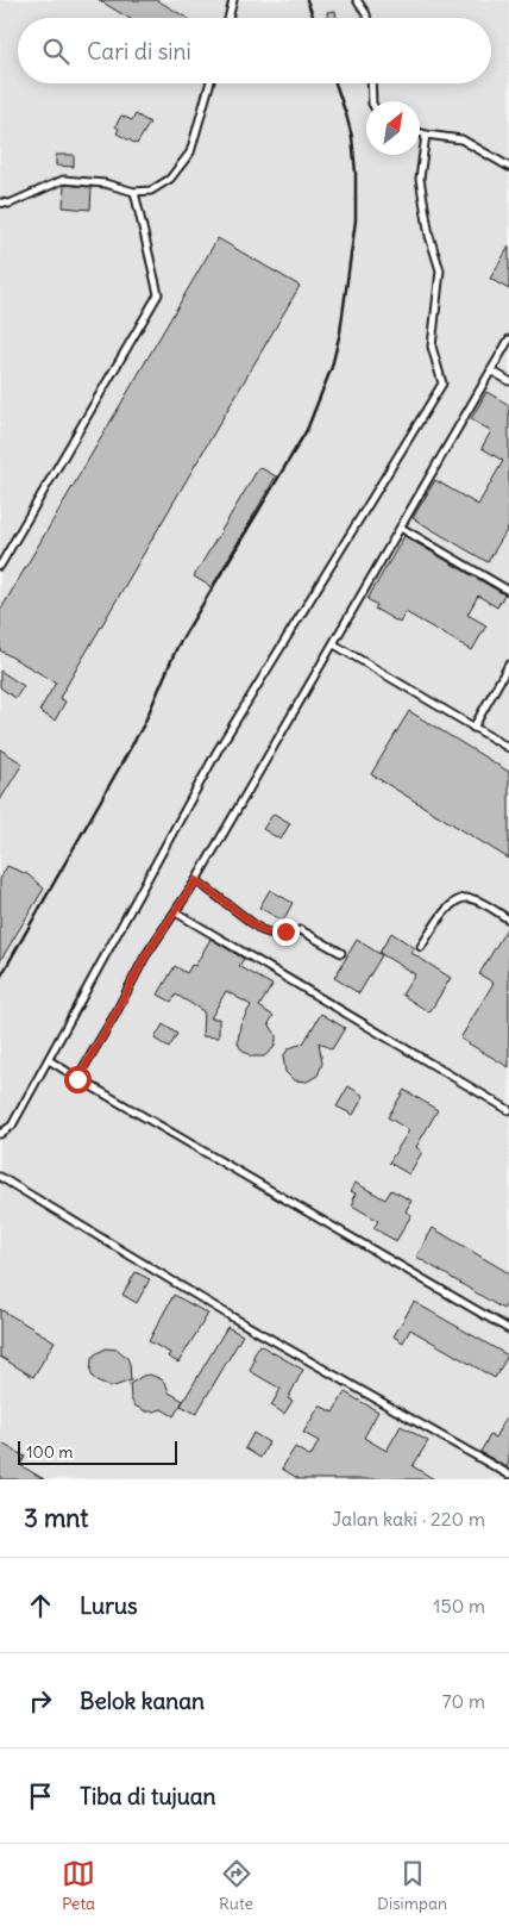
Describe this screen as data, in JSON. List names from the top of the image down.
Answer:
{
  "scale_bar": "100 m",
  "north": "top right",
  "page": {
    "search": "Cari di sini",
    "scale": "100 m",
    "heading": ["3 mnt", "Jalan kaki · 220 m"],
    "list": [
      ["Lurus", "150 m"],
      ["Belok kanan", "70 m"],
      "Tiba di tujuan"
    ],
    "nav": ["Peta", "Rute", "Disimpan"]
  }
}
